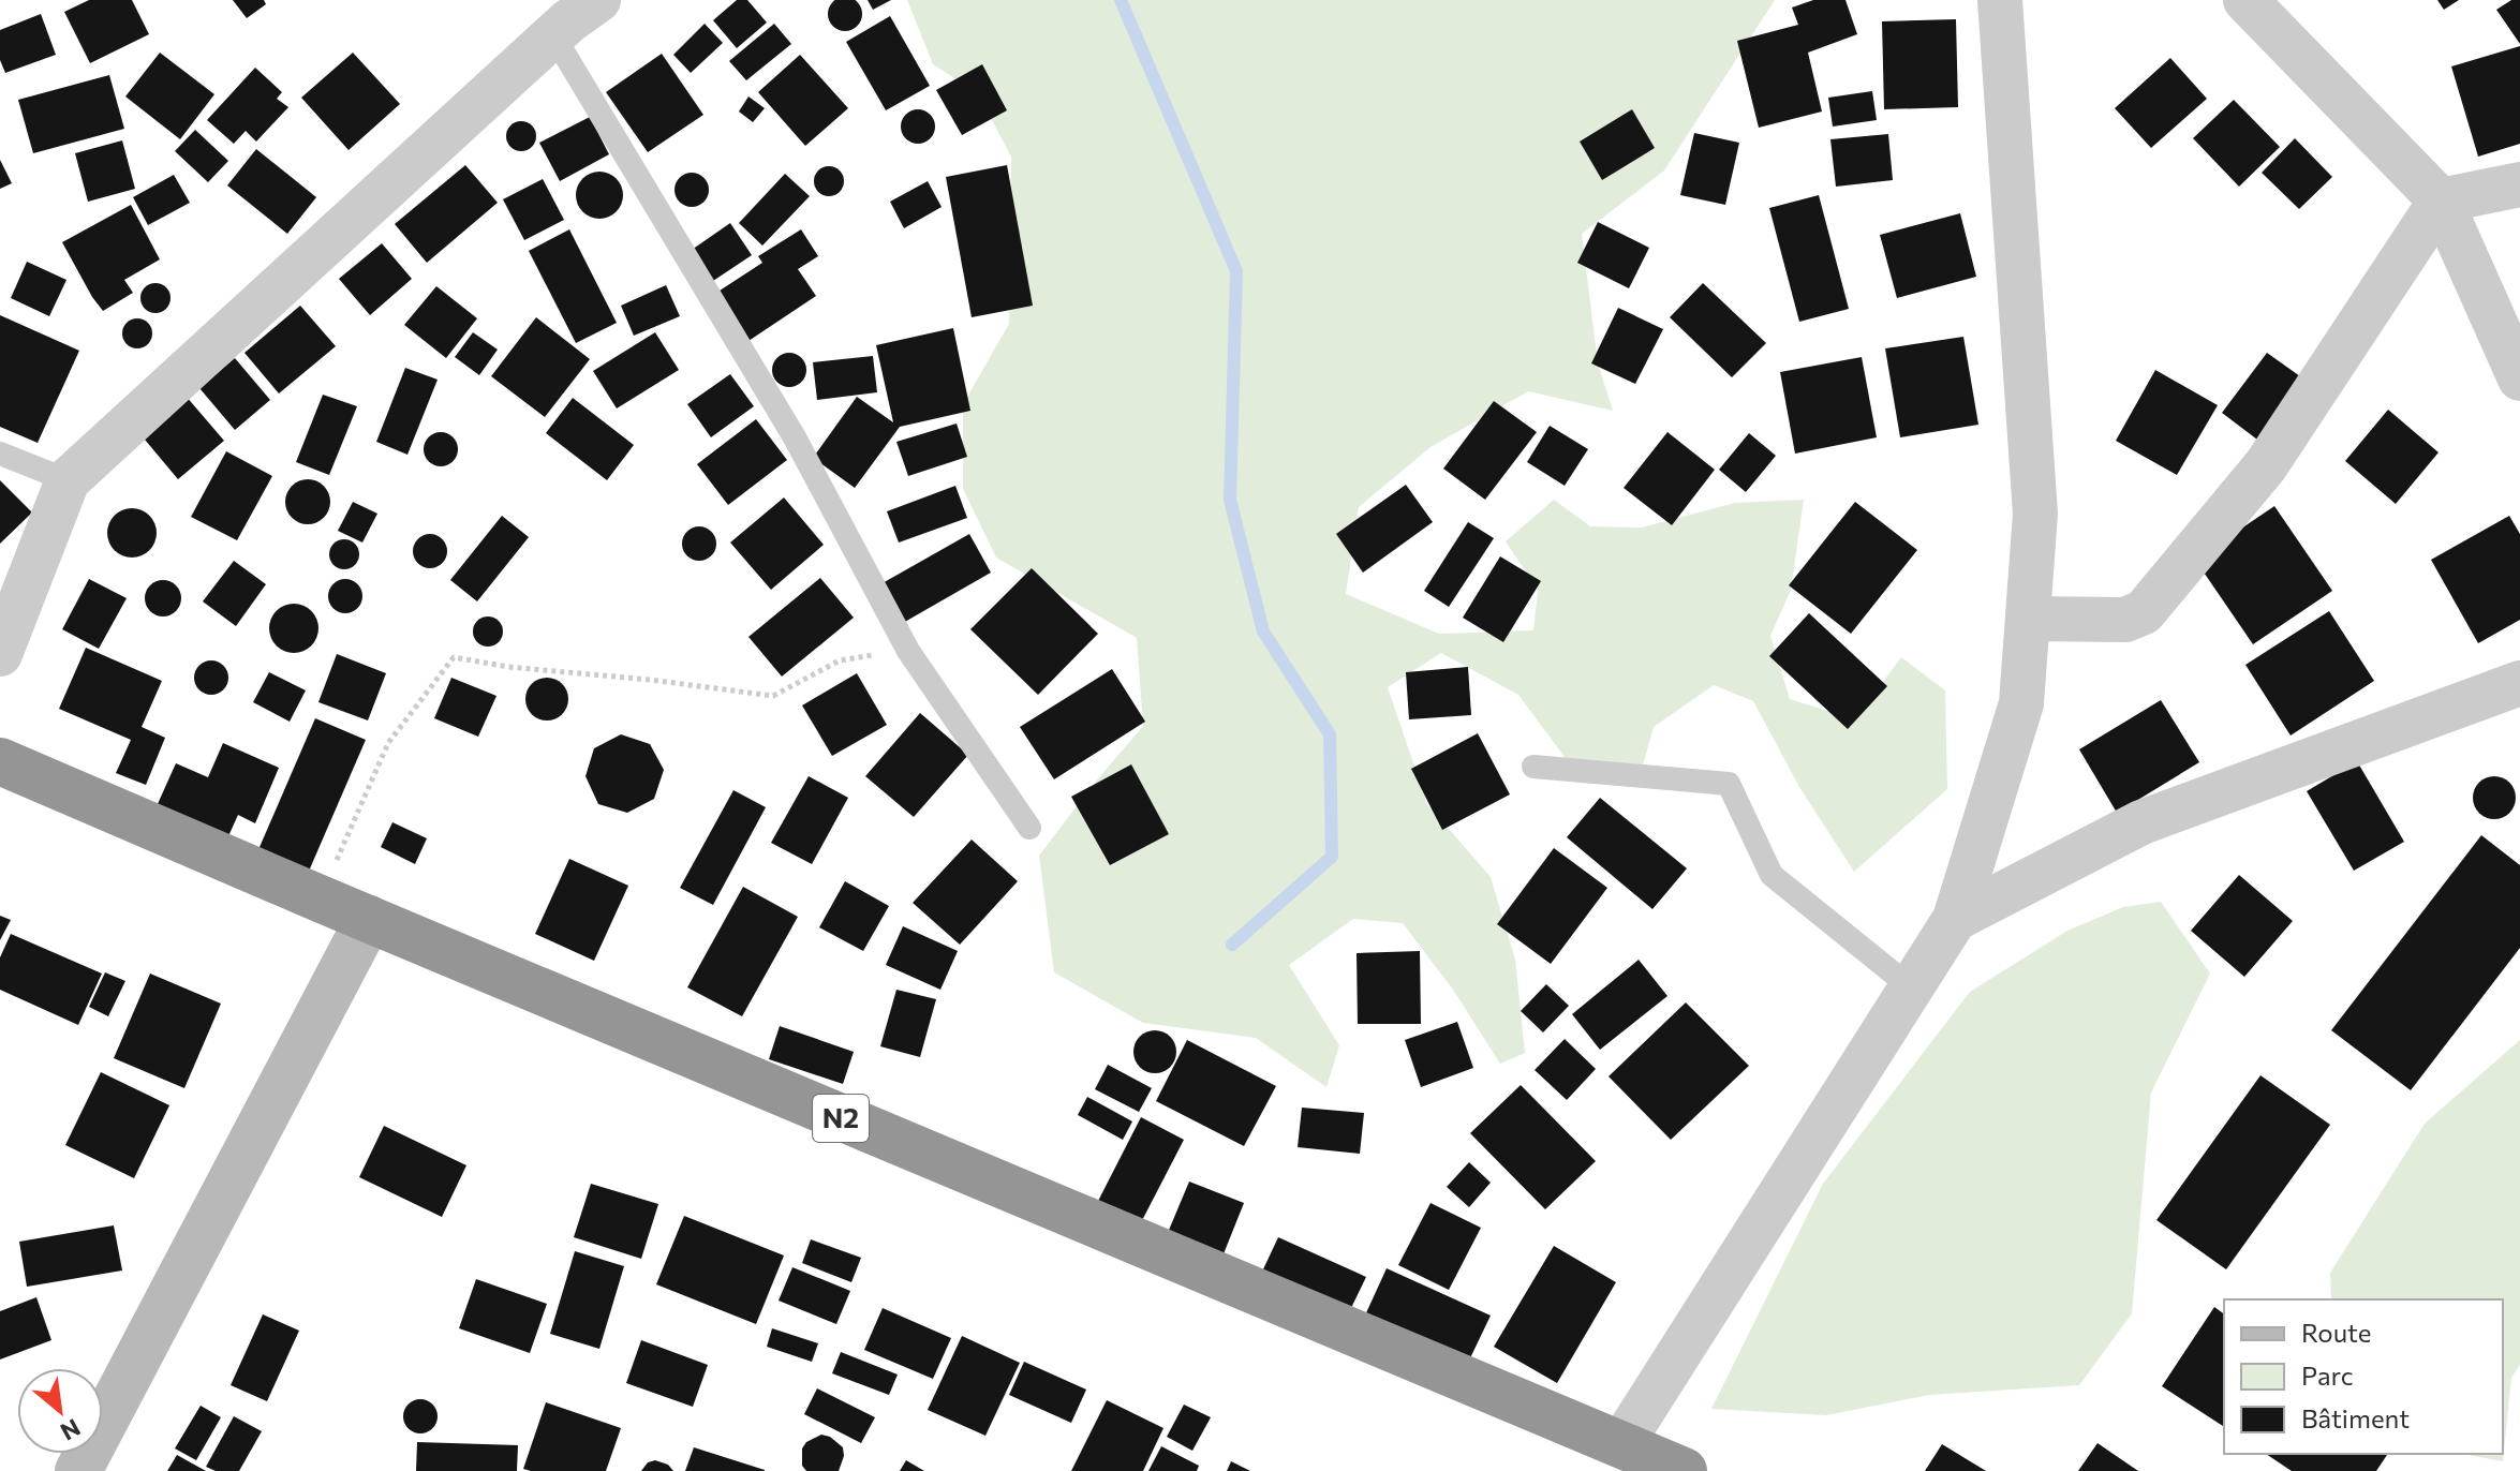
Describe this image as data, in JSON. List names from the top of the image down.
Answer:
{
  "streets": {
    "highway": ["N2"]
  },
  "legend": ["Route", "Parc", "Bâtiment"],
  "north": "bottom right"
}
